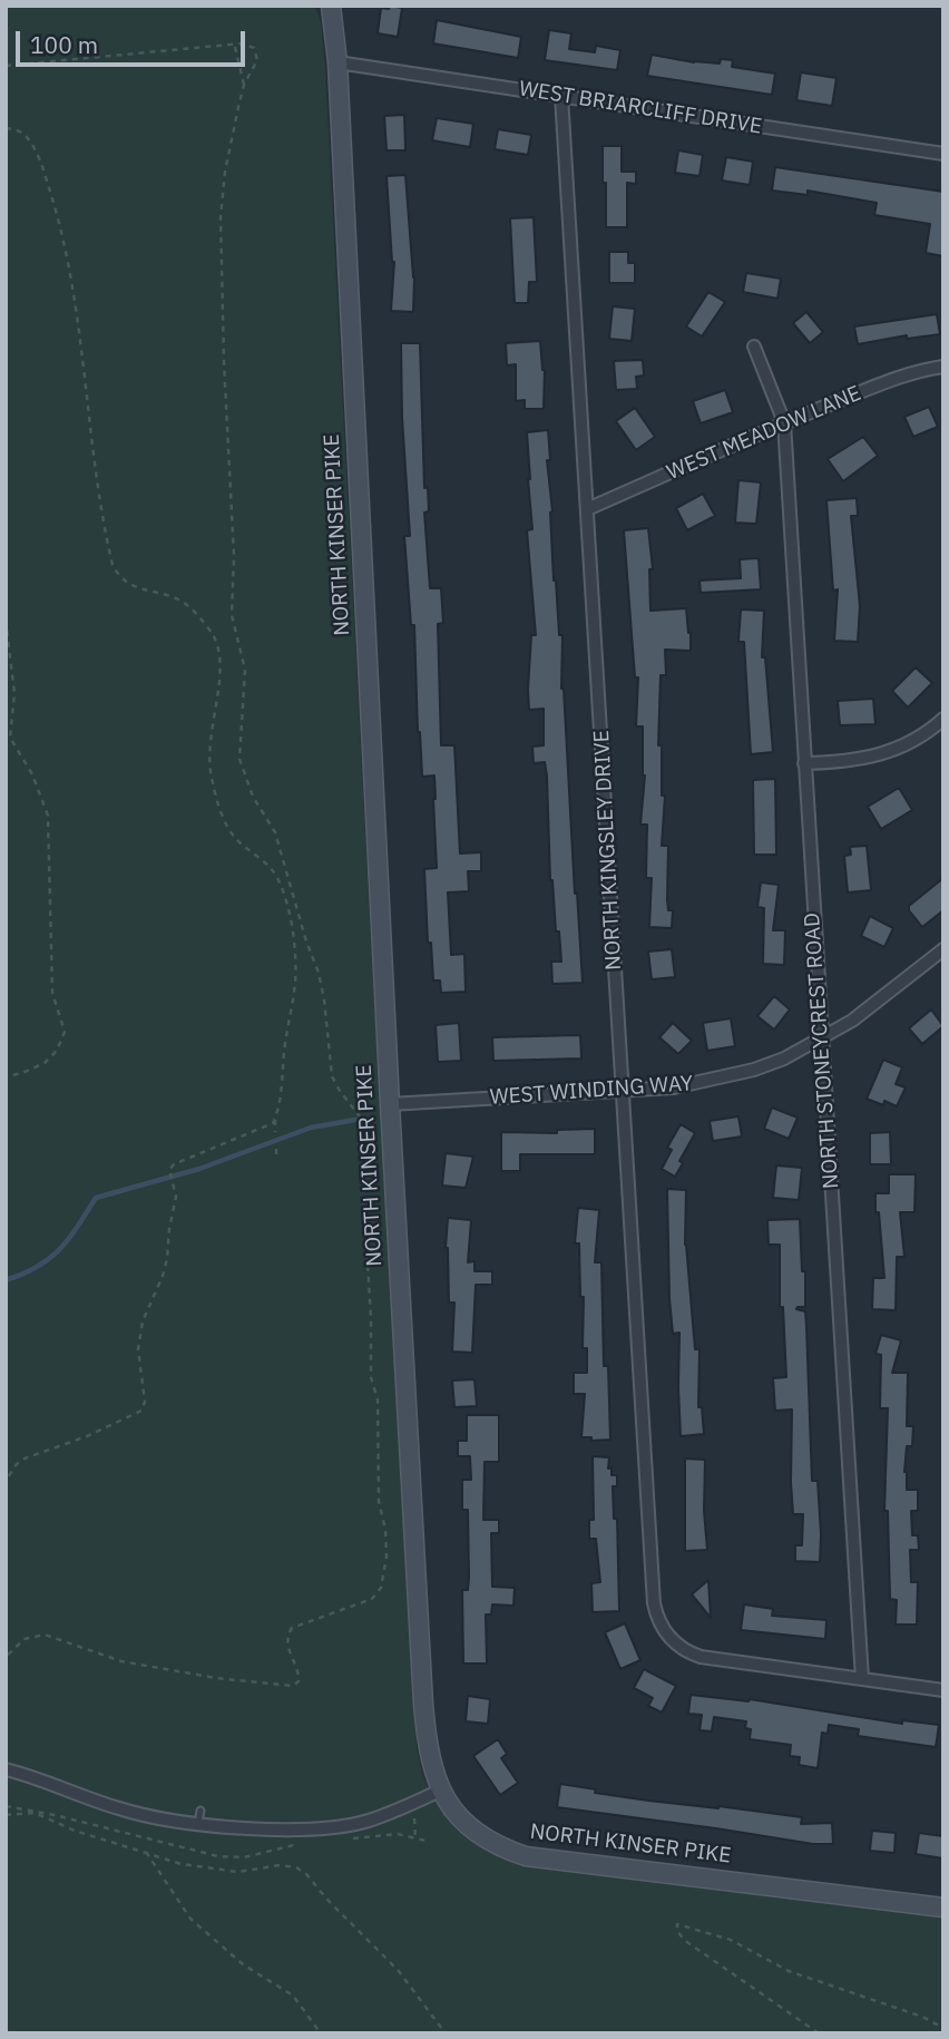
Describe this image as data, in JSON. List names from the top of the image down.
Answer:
{
  "streets": {
    "street": [
      "WEST BRIARCLIFF DRIVE",
      "WEST MEADOW LANE",
      "NORTH KINSER PIKE",
      "NORTH KINGSLEY DRIVE",
      "NORTH STONEYCREST ROAD",
      "WEST WINDING WAY"
    ]
  },
  "crossings": [
    ["WEST BRIARCLIFF DRIVE", "NORTH KINSER PIKE"],
    ["WEST BRIARCLIFF DRIVE", "NORTH KINGSLEY DRIVE"],
    ["WEST MEADOW LANE", "NORTH KINGSLEY DRIVE"],
    ["WEST MEADOW LANE", "NORTH STONEYCREST ROAD"],
    ["NORTH KINSER PIKE", "WEST WINDING WAY"],
    ["NORTH KINGSLEY DRIVE", "NORTH STONEYCREST ROAD"],
    ["NORTH KINGSLEY DRIVE", "WEST WINDING WAY"],
    ["NORTH STONEYCREST ROAD", "WEST WINDING WAY"]
  ],
  "scale_bar": "100 m"
}
